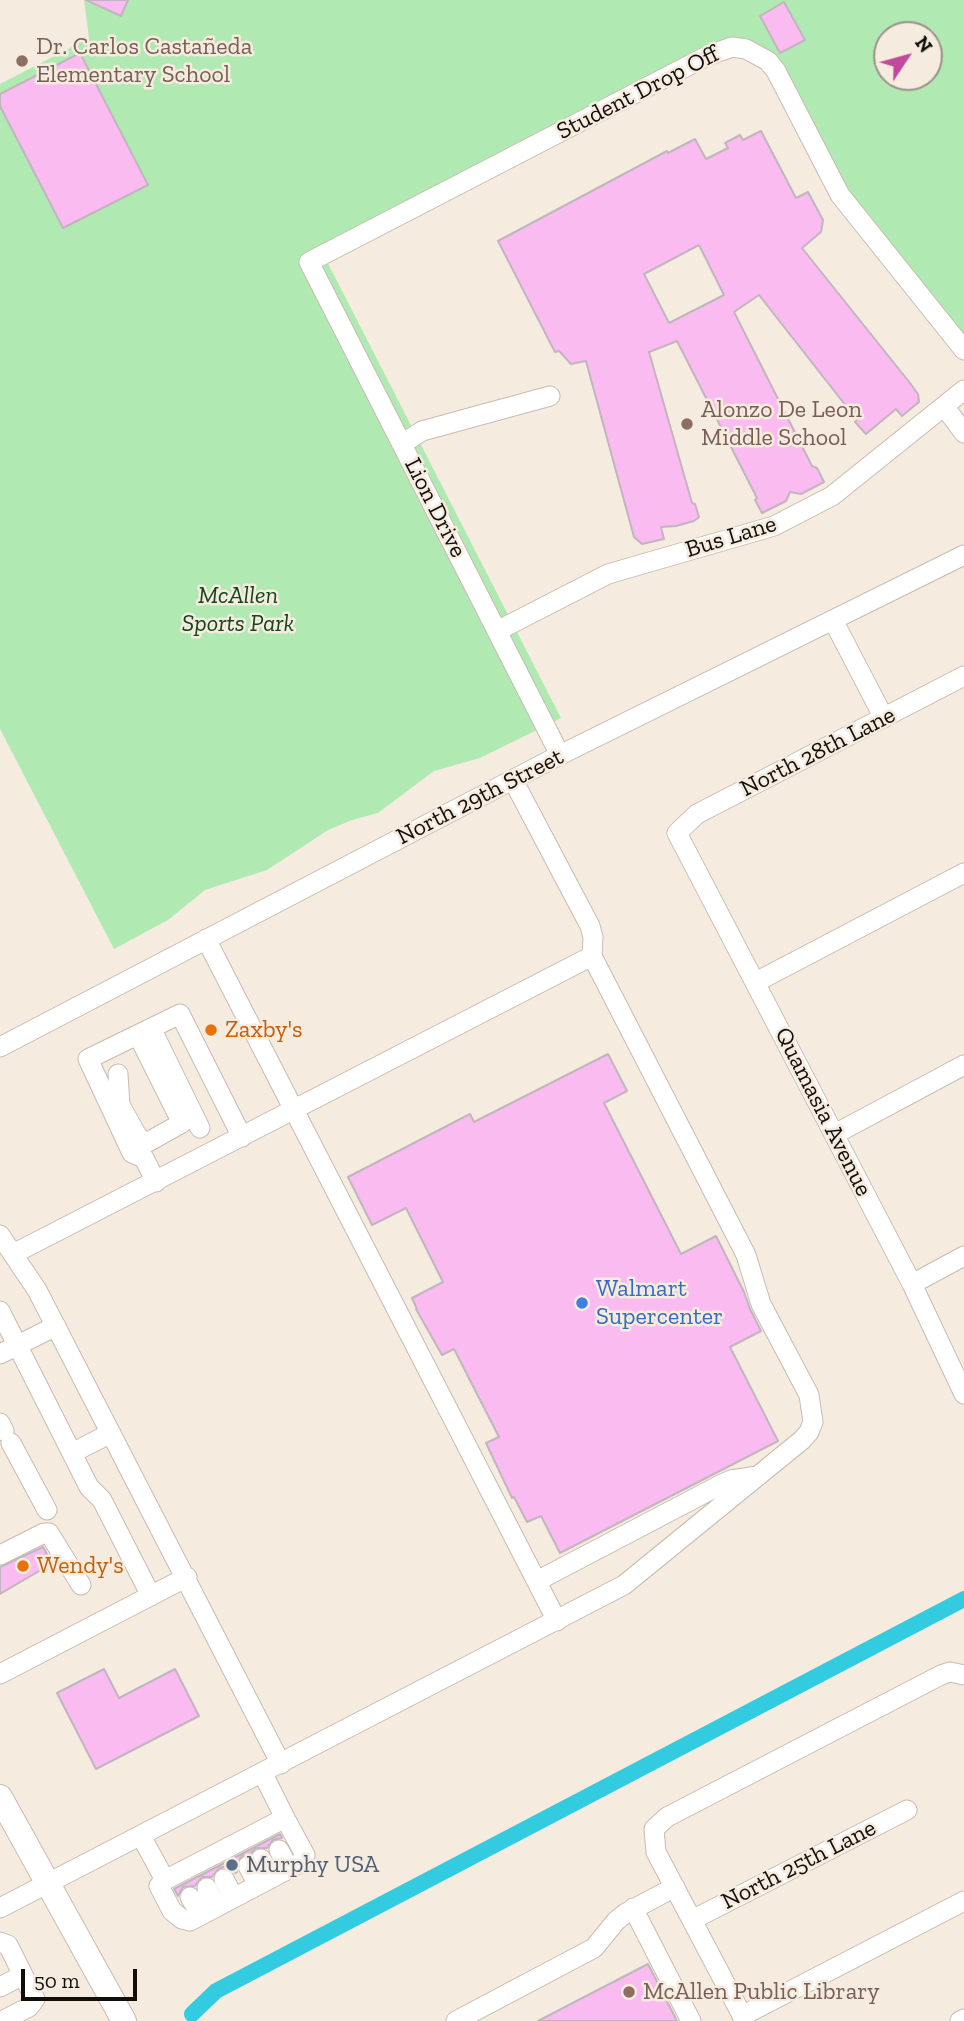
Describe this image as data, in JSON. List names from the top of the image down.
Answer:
{
  "streets": {
    "street": [
      "Student Drop Off",
      "Lion Drive",
      "Bus Lane",
      "North 28th Lane",
      "North 29th Street",
      "Quamasia Avenue",
      "North 25th Lane"
    ]
  },
  "crossings": [
    ["Student Drop Off", "Lion Drive"],
    ["Lion Drive", "Bus Lane"],
    ["Lion Drive", "North 29th Street"],
    ["North 28th Lane", "Quamasia Avenue"]
  ],
  "parks": ["McAllen Sports Park"],
  "places": [
    "Dr. Carlos Castañeda Elementary School",
    "Alonzo De Leon Middle School",
    "Zaxby's",
    "Walmart Supercenter",
    "Wendy's",
    "Murphy USA",
    "McAllen Public Library"
  ],
  "scale_bar": "50 m",
  "north": "top right"
}
